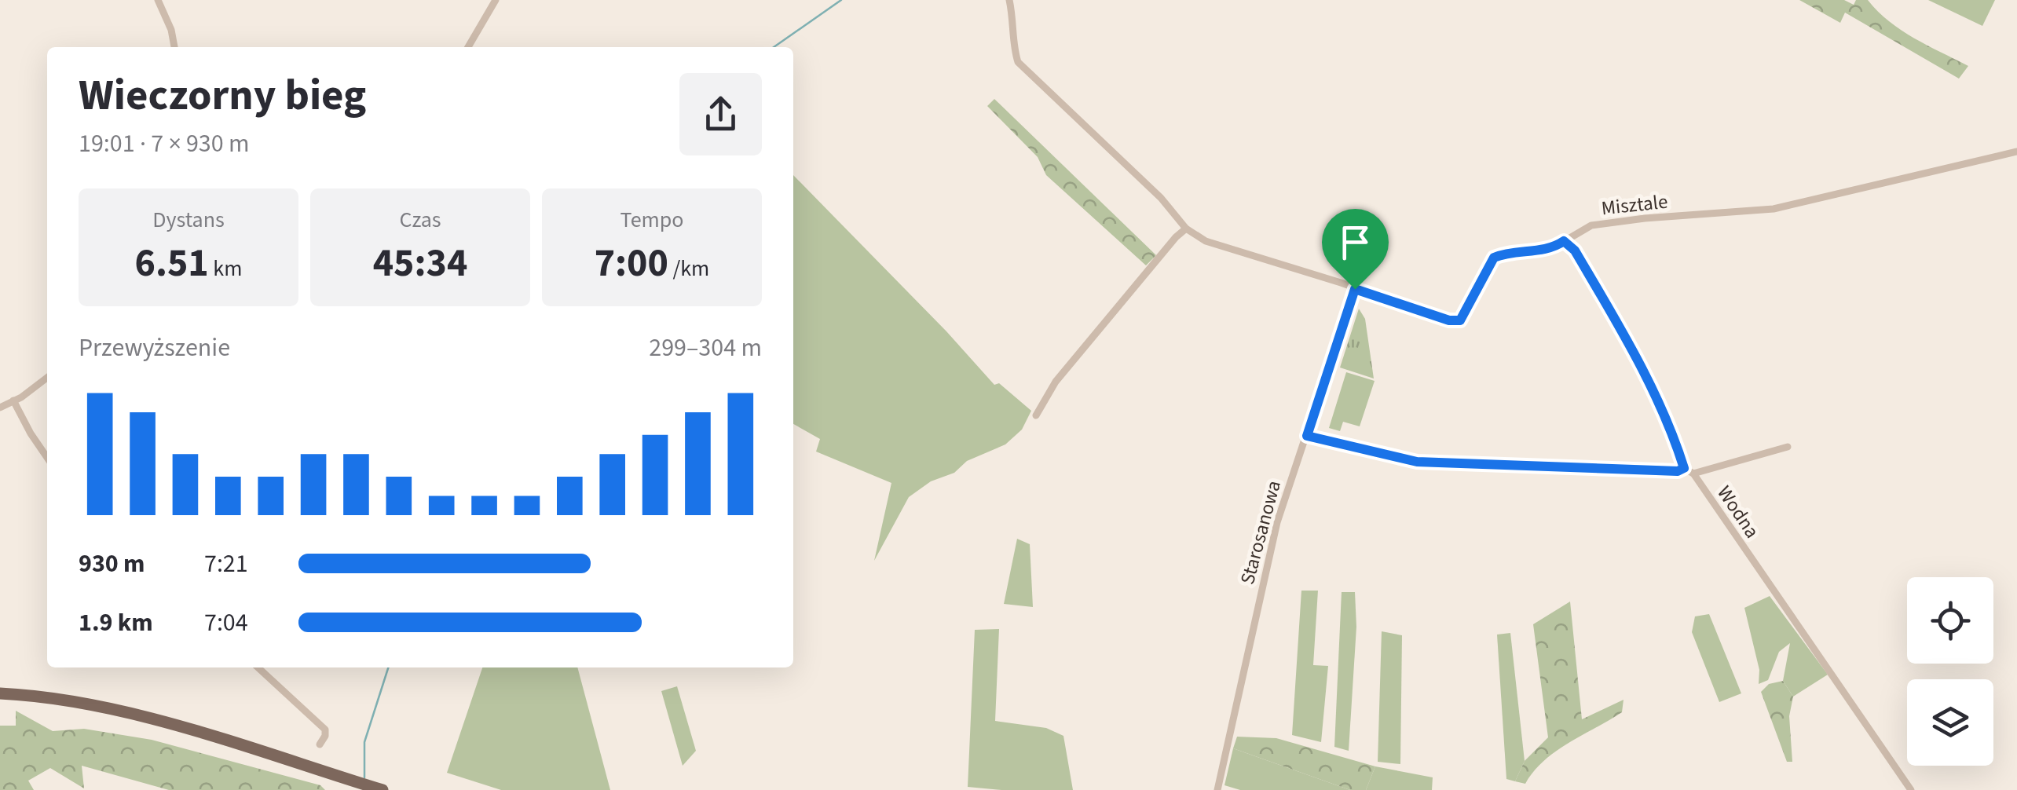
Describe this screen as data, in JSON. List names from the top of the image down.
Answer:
{
  "streets": {
    "street": ["Misztale", "Wodna", "Starosanowa"]
  },
  "crossings": [
    ["Misztale", "Starosanowa"]
  ],
  "page": {
    "heading": ["Wieczorny bieg", "19:01 · 7 × 930 m"],
    "stats": [
      ["Dystans", "6.51 km"],
      ["Czas", "45:34"],
      ["Tempo", "7:00 /km"]
    ],
    "chart": ["Przewyższenie", "299–304 m"],
    "list": [
      {
        "name": "930 m",
        "note": "7:21"
      },
      {
        "name": "1.9 km",
        "note": "7:04"
      }
    ]
  }
}
